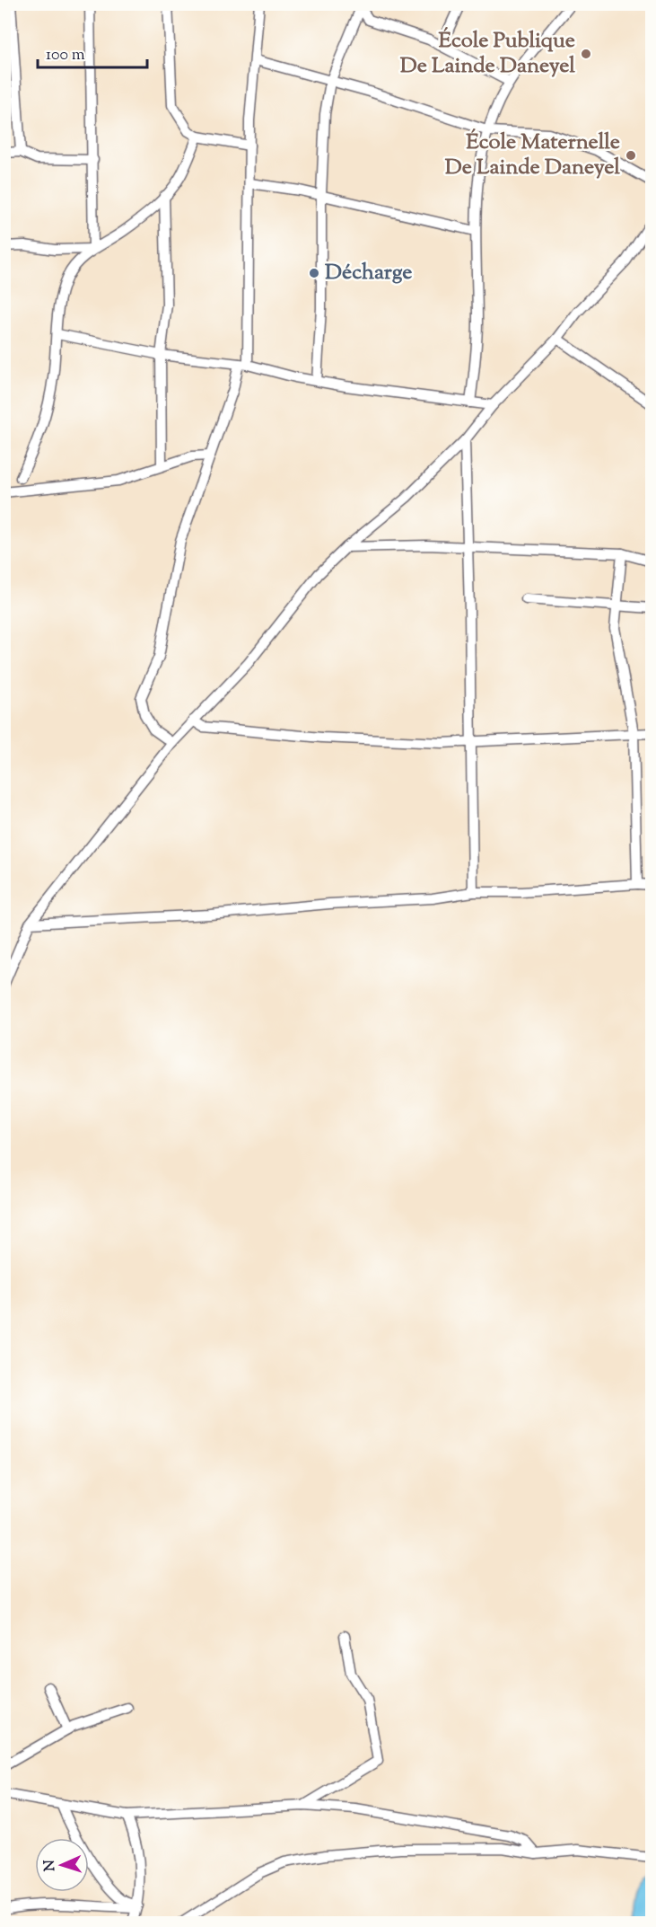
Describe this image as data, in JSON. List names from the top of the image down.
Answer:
{
  "places": ["École Publique De Lainde Daneyel", "École Maternelle De Lainde Daneyel", "Décharge"],
  "scale_bar": "100 m",
  "north": "left"
}
